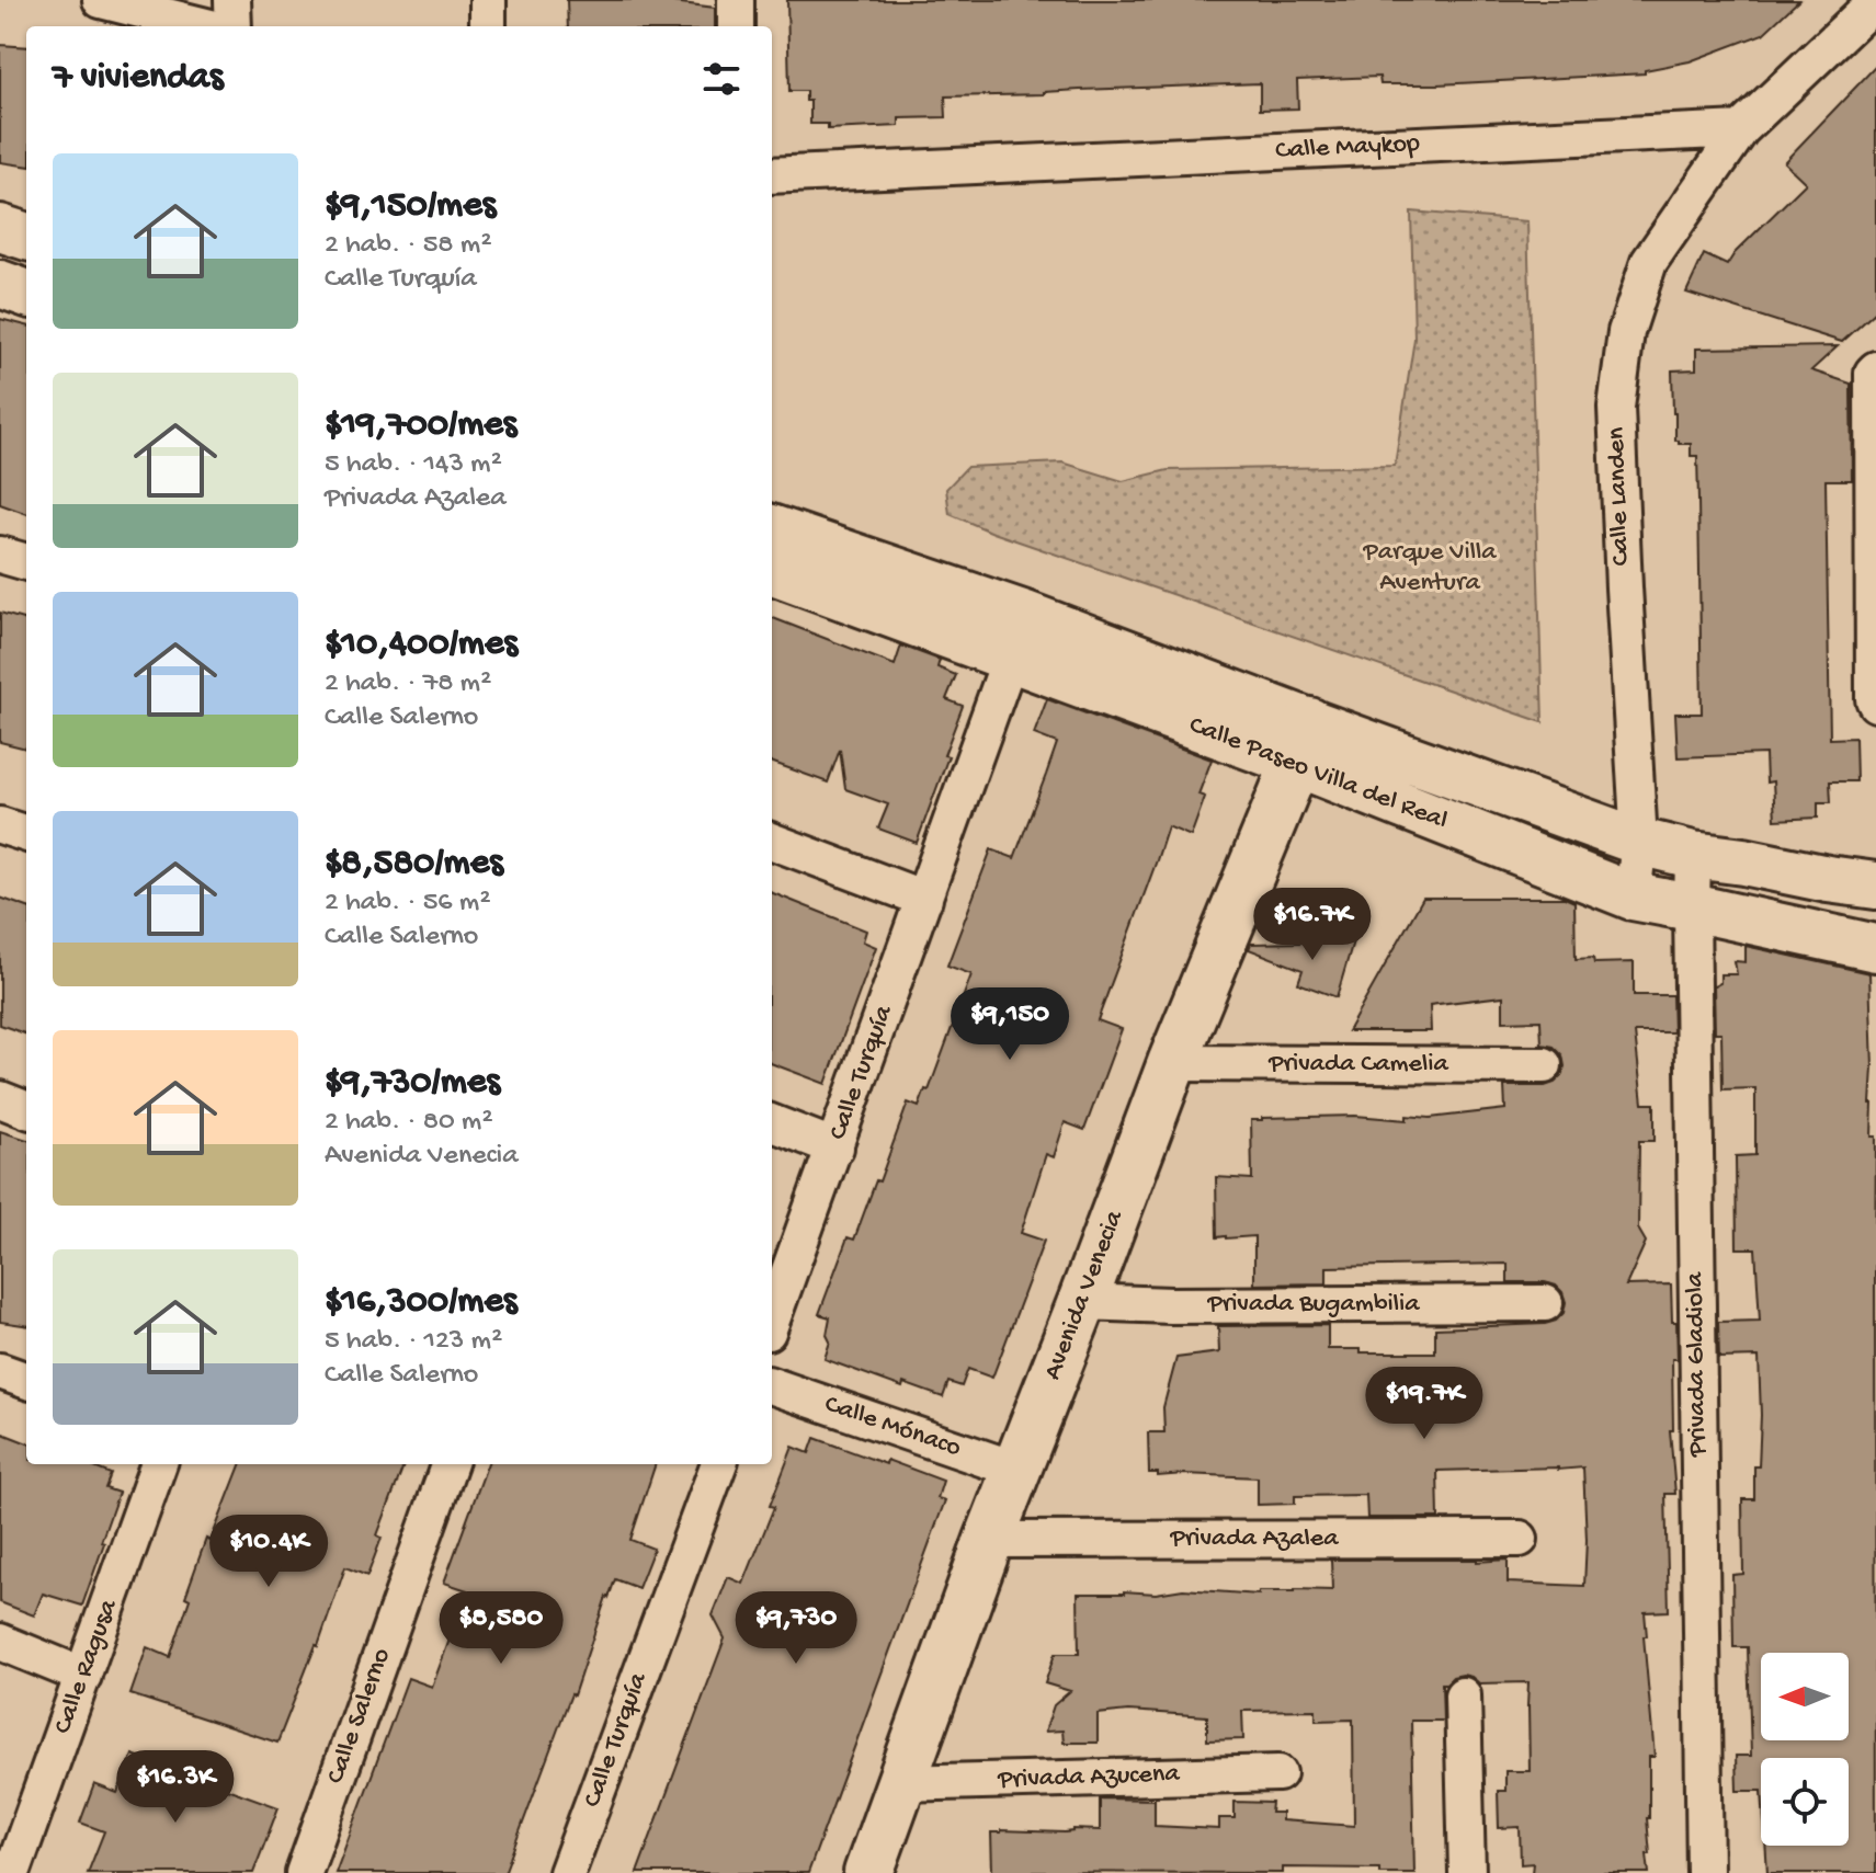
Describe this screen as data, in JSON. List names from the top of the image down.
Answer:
{
  "streets": {
    "main road": ["Avenida Venecia"],
    "street": [
      "Calle Maykop",
      "Calle Landen",
      "Calle Paseo Villa del Real",
      "Privada Camelia",
      "Calle Turquía",
      "Privada Bugambilia",
      "Privada Gladiola",
      "Calle Mónaco",
      "Privada Azalea",
      "Calle Ragusa",
      "Calle Salerno",
      "Privada Azucena"
    ]
  },
  "crossings": [
    ["Calle Maykop", "Calle Landen"],
    ["Calle Landen", "Calle Paseo Villa del Real"],
    ["Calle Paseo Villa del Real", "Calle Turquía"],
    ["Calle Paseo Villa del Real", "Avenida Venecia"],
    ["Calle Paseo Villa del Real", "Privada Gladiola"],
    ["Privada Camelia", "Avenida Venecia"],
    ["Avenida Venecia", "Privada Bugambilia"],
    ["Avenida Venecia", "Calle Mónaco"],
    ["Avenida Venecia", "Privada Azalea"],
    ["Avenida Venecia", "Privada Azucena"]
  ],
  "parks": ["Parque Villa Aventura"],
  "north": "left",
  "page": {
    "heading": "7 viviendas",
    "list": [
      {
        "name": "$9,150/mes",
        "note": "2 hab. · 58 m² · Calle Turquía"
      },
      {
        "name": "$19,700/mes",
        "note": "5 hab. · 143 m² · Privada Azalea"
      },
      {
        "name": "$10,400/mes",
        "note": "2 hab. · 78 m² · Calle Salerno"
      },
      {
        "name": "$8,580/mes",
        "note": "2 hab. · 56 m² · Calle Salerno"
      },
      {
        "name": "$9,730/mes",
        "note": "2 hab. · 80 m² · Avenida Venecia"
      },
      {
        "name": "$16,300/mes",
        "note": "5 hab. · 123 m² · Calle Salerno"
      }
    ],
    "price": [
      "$16.7K",
      "$9,150",
      "$19.7K",
      "$10.4K",
      "$8,580",
      "$9,730",
      "$16.3K"
    ]
  }
}
